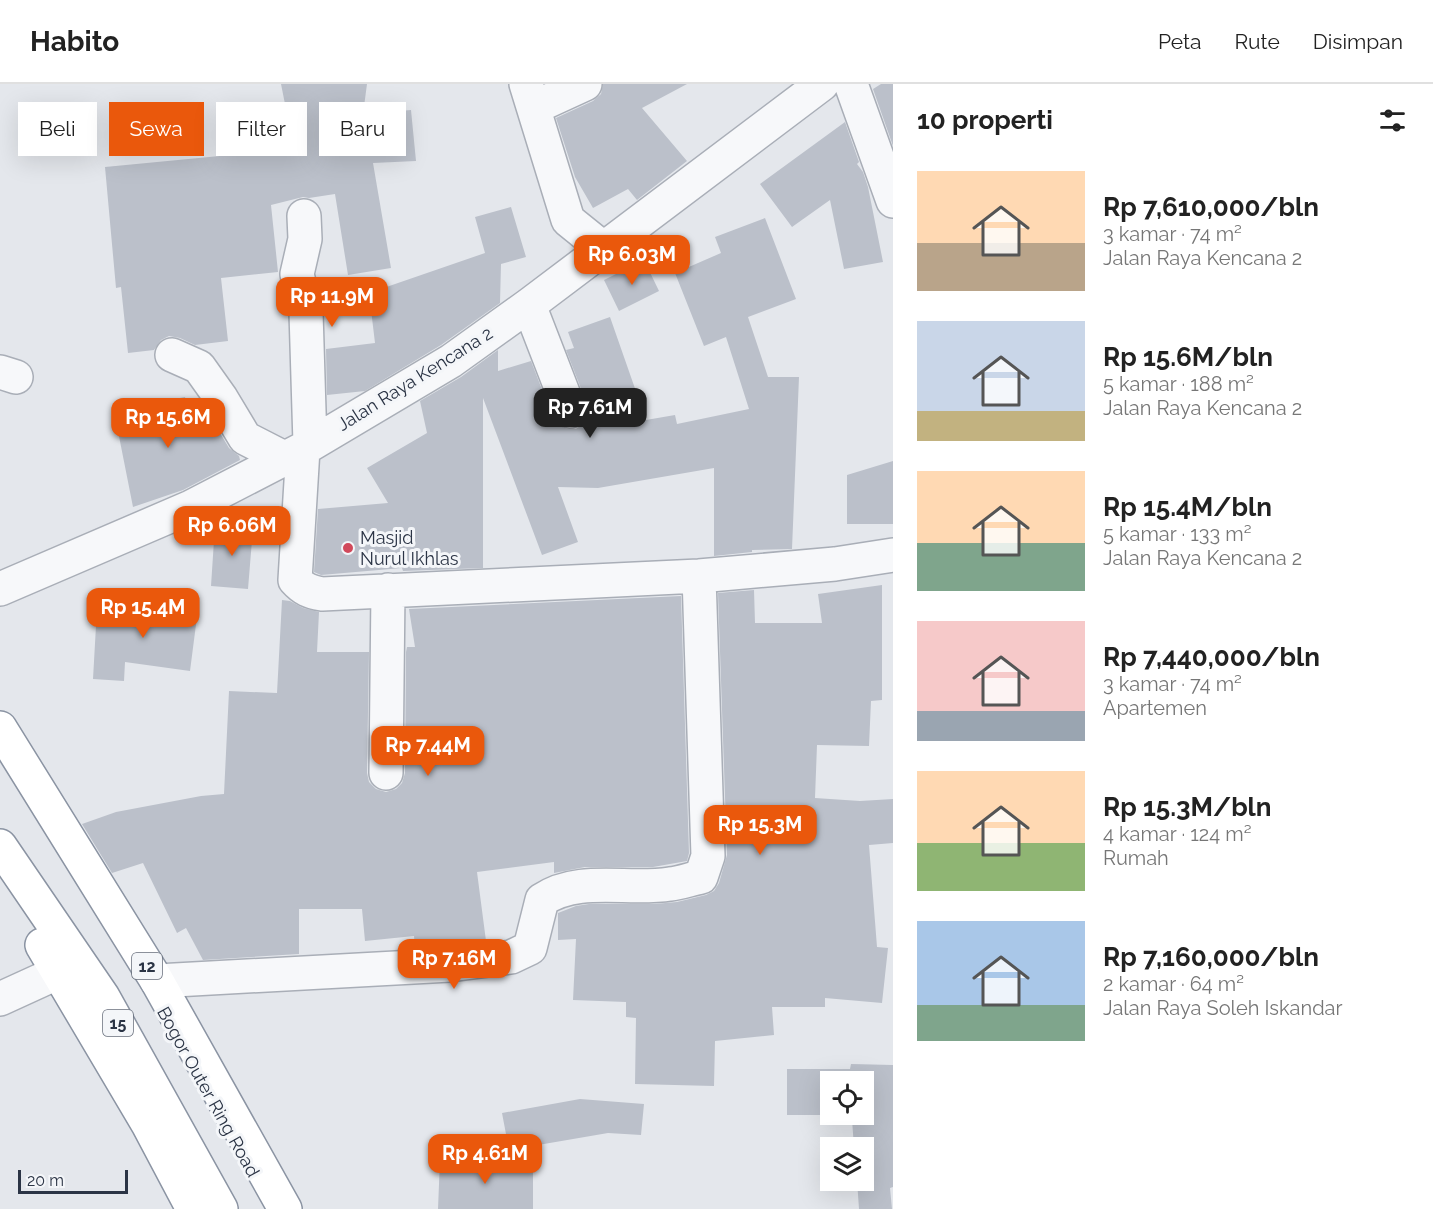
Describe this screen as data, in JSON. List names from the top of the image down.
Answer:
{
  "streets": {
    "highway": ["12", "15", "Bogor Outer Ring Road"],
    "street": ["Jalan Raya Kencana 2"]
  },
  "places": ["Masjid Nurul Ikhlas"],
  "scale_bar": "20 m",
  "page": {
    "header": "Habito",
    "nav": ["Peta", "Rute", "Disimpan"],
    "heading": "10 properti",
    "chip": [
      "Beli",
      "Sewa",
      "Filter",
      "Baru"
    ],
    "list": [
      {
        "name": "Rp 7,610,000/bln",
        "note": "3 kamar · 74 m² · Jalan Raya Kencana 2"
      },
      {
        "name": "Rp 15.6M/bln",
        "note": "5 kamar · 188 m² · Jalan Raya Kencana 2"
      },
      {
        "name": "Rp 15.4M/bln",
        "note": "5 kamar · 133 m² · Jalan Raya Kencana 2"
      },
      {
        "name": "Rp 7,440,000/bln",
        "note": "3 kamar · 74 m² · Apartemen"
      },
      {
        "name": "Rp 15.3M/bln",
        "note": "4 kamar · 124 m² · Rumah"
      },
      {
        "name": "Rp 7,160,000/bln",
        "note": "2 kamar · 64 m² · Jalan Raya Soleh Iskandar"
      }
    ],
    "price": [
      "Rp 6.03M",
      "Rp 11.9M",
      "Rp 7.61M",
      "Rp 15.6M",
      "Rp 6.06M",
      "Rp 15.4M",
      "Rp 7.44M",
      "Rp 15.3M",
      "Rp 7.16M",
      "Rp 4.61M"
    ],
    "scale": "20 m"
  }
}
